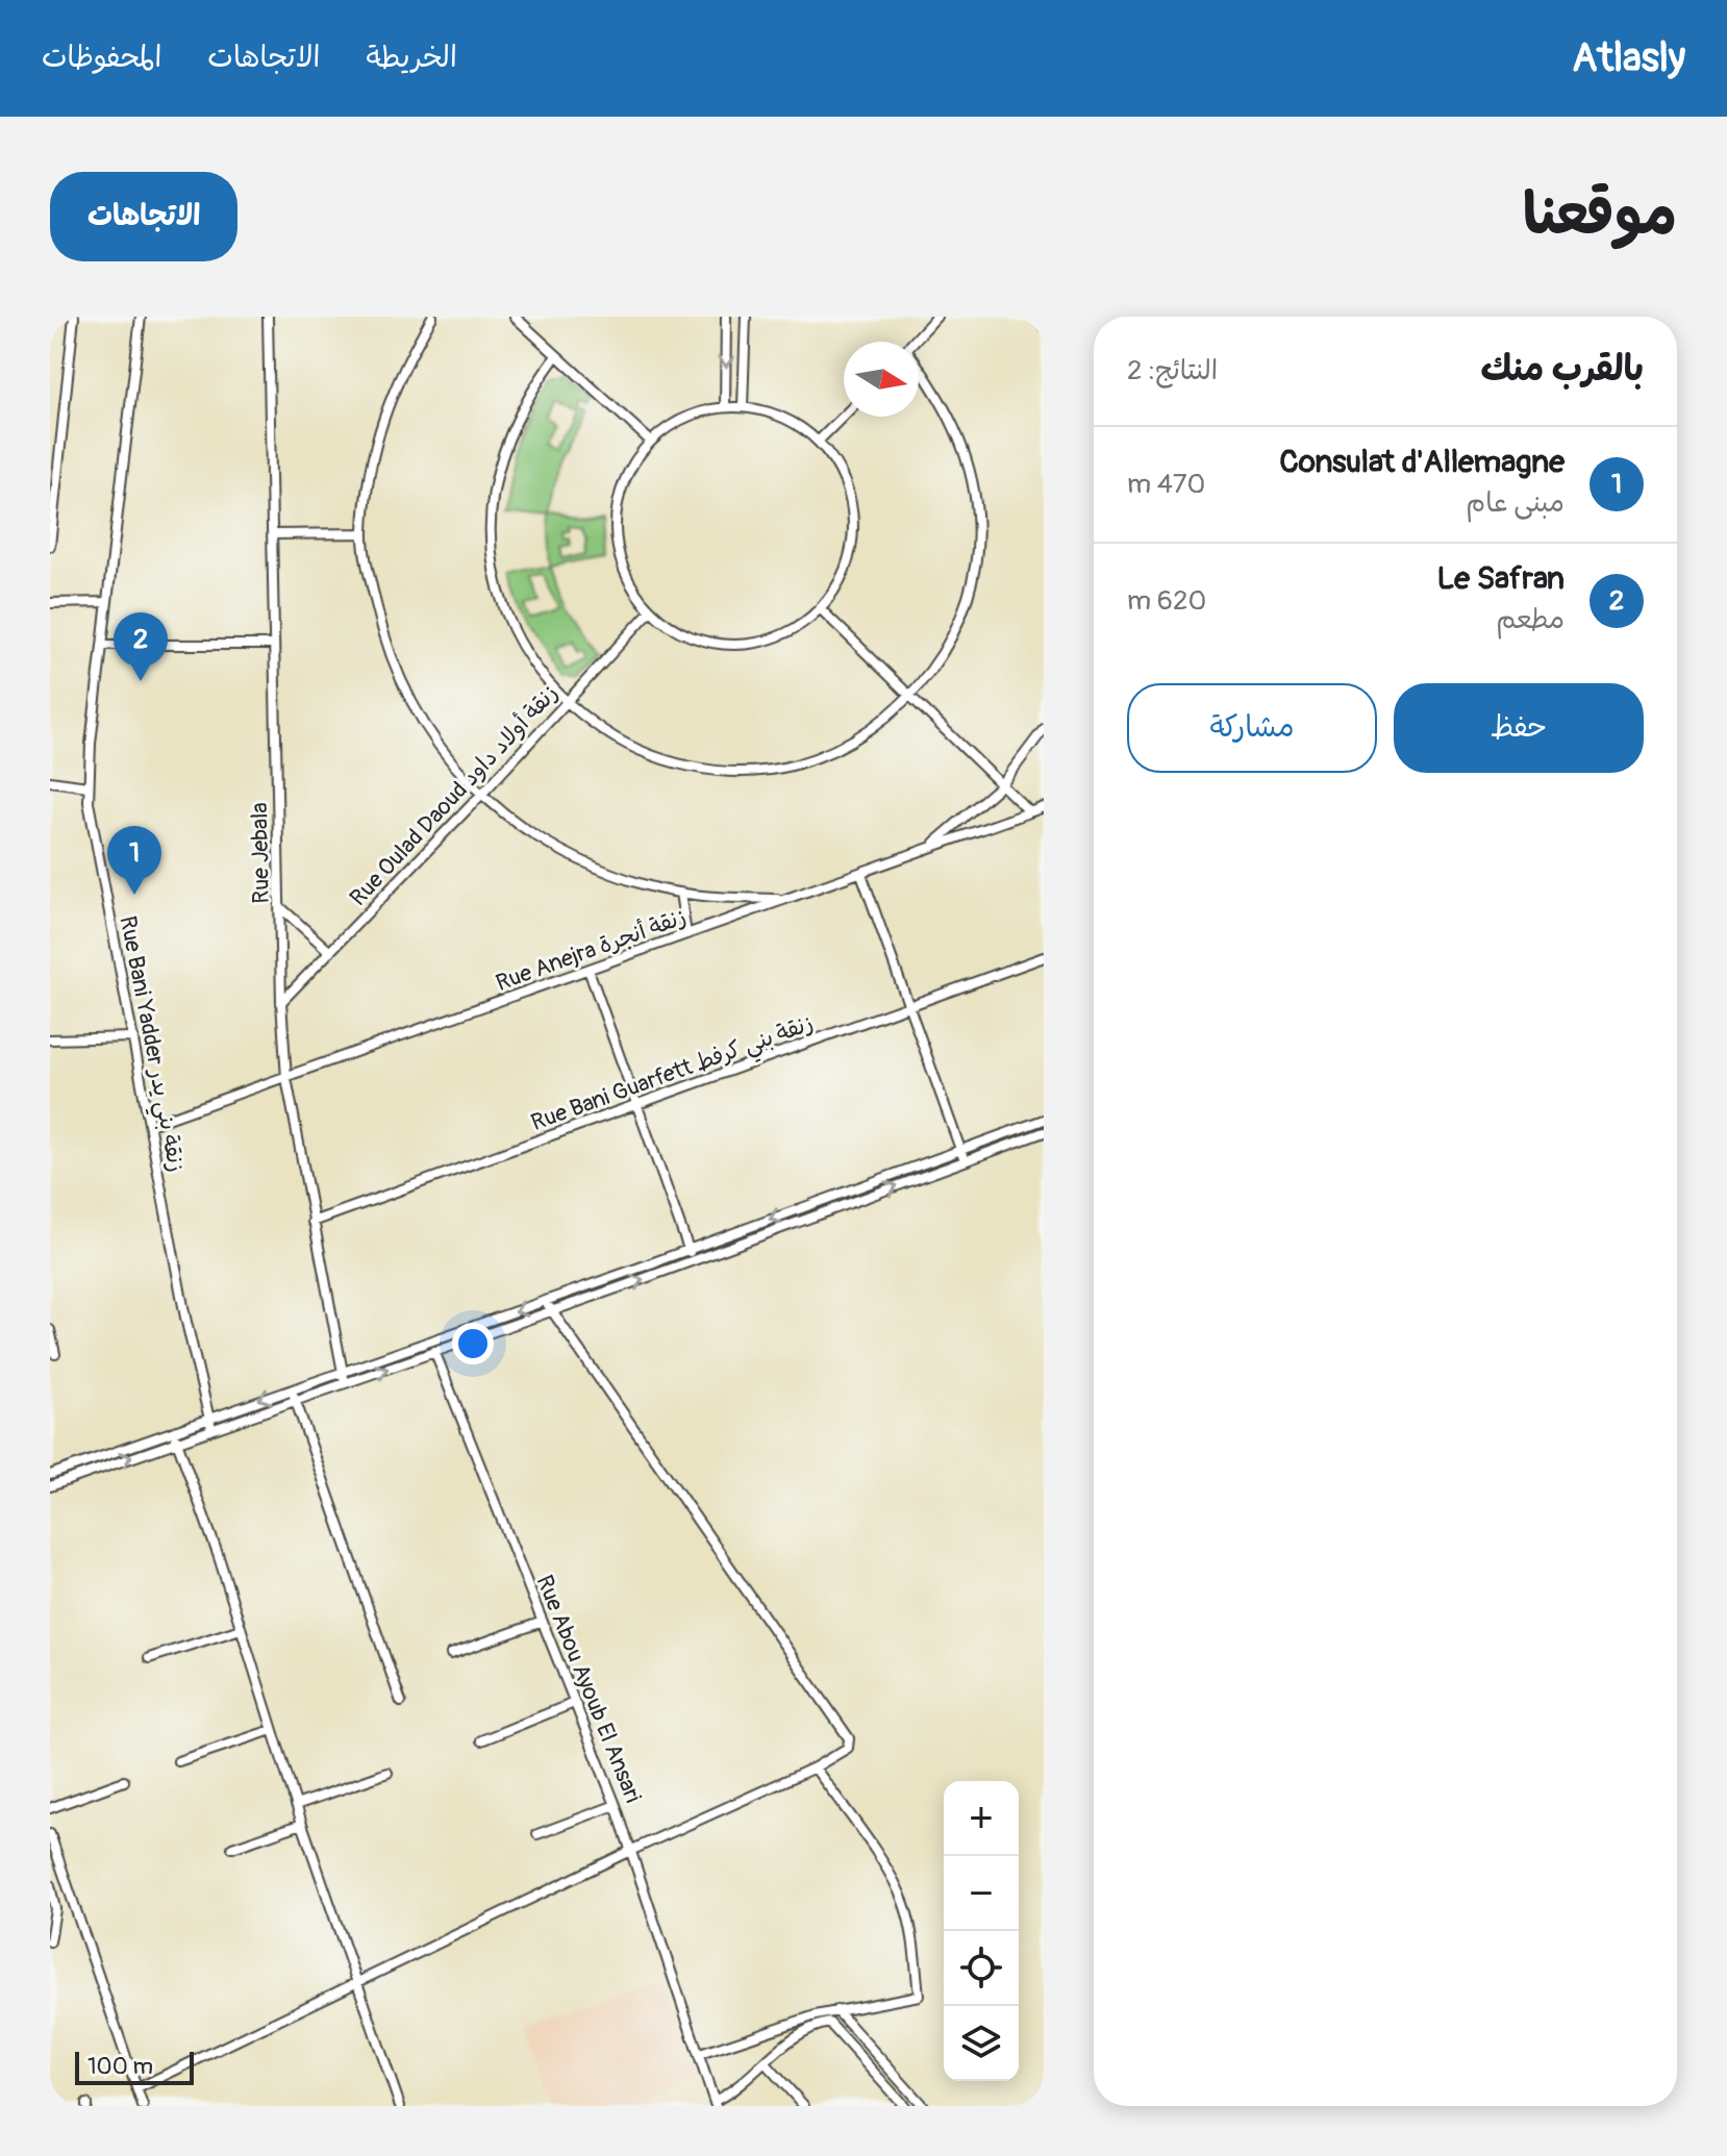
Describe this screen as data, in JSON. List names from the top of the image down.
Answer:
{
  "streets": {
    "street": [
      "Rue Oulad Daoud زنقة أولاد داود",
      "Rue Jebala",
      "Rue Anejra زنقة أنجرة",
      "Rue Bani Yadder زنقة بني يدر",
      "Rue Bani Guarfett زنقة بني كرفط",
      "Rue Abou Ayoub El Ansari"
    ]
  },
  "crossings": [
    ["Rue Oulad Daoud زنقة أولاد داود", "Rue Jebala"],
    ["Rue Jebala", "Rue Anejra زنقة أنجرة"],
    ["Rue Jebala", "Rue Bani Guarfett زنقة بني كرفط"],
    ["Rue Anejra زنقة أنجرة", "Rue Bani Yadder زنقة بني يدر"]
  ],
  "scale_bar": "100 m",
  "north": "right",
  "page": {
    "header": "Atlasly",
    "nav": ["الخريطة", "الاتجاهات", "المحفوظات"],
    "title": "موقعنا",
    "buttons": [
      "الاتجاهات",
      ["حفظ", "مشاركة"]
    ],
    "heading": ["بالقرب منك", "النتائج: 2"],
    "list": [
      {
        "mark": "1",
        "name": "Consulat d'Allemagne",
        "note": "مبنى عام",
        "value": "470 m"
      },
      {
        "mark": "2",
        "name": "Le Safran",
        "note": "مطعم",
        "value": "620 m"
      }
    ],
    "pins": ["2", "1"],
    "map_buttons": ["+", "−"],
    "scale": "100 m"
  }
}
